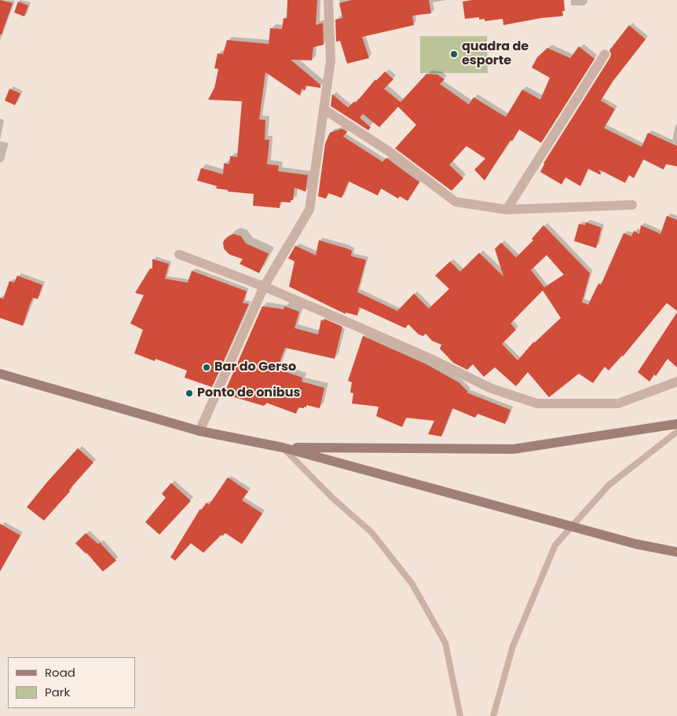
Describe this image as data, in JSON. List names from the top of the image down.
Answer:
{
  "places": ["quadra de esporte", "Bar do Gerso", "Ponto de onibus"],
  "legend": ["Road", "Park"]
}
